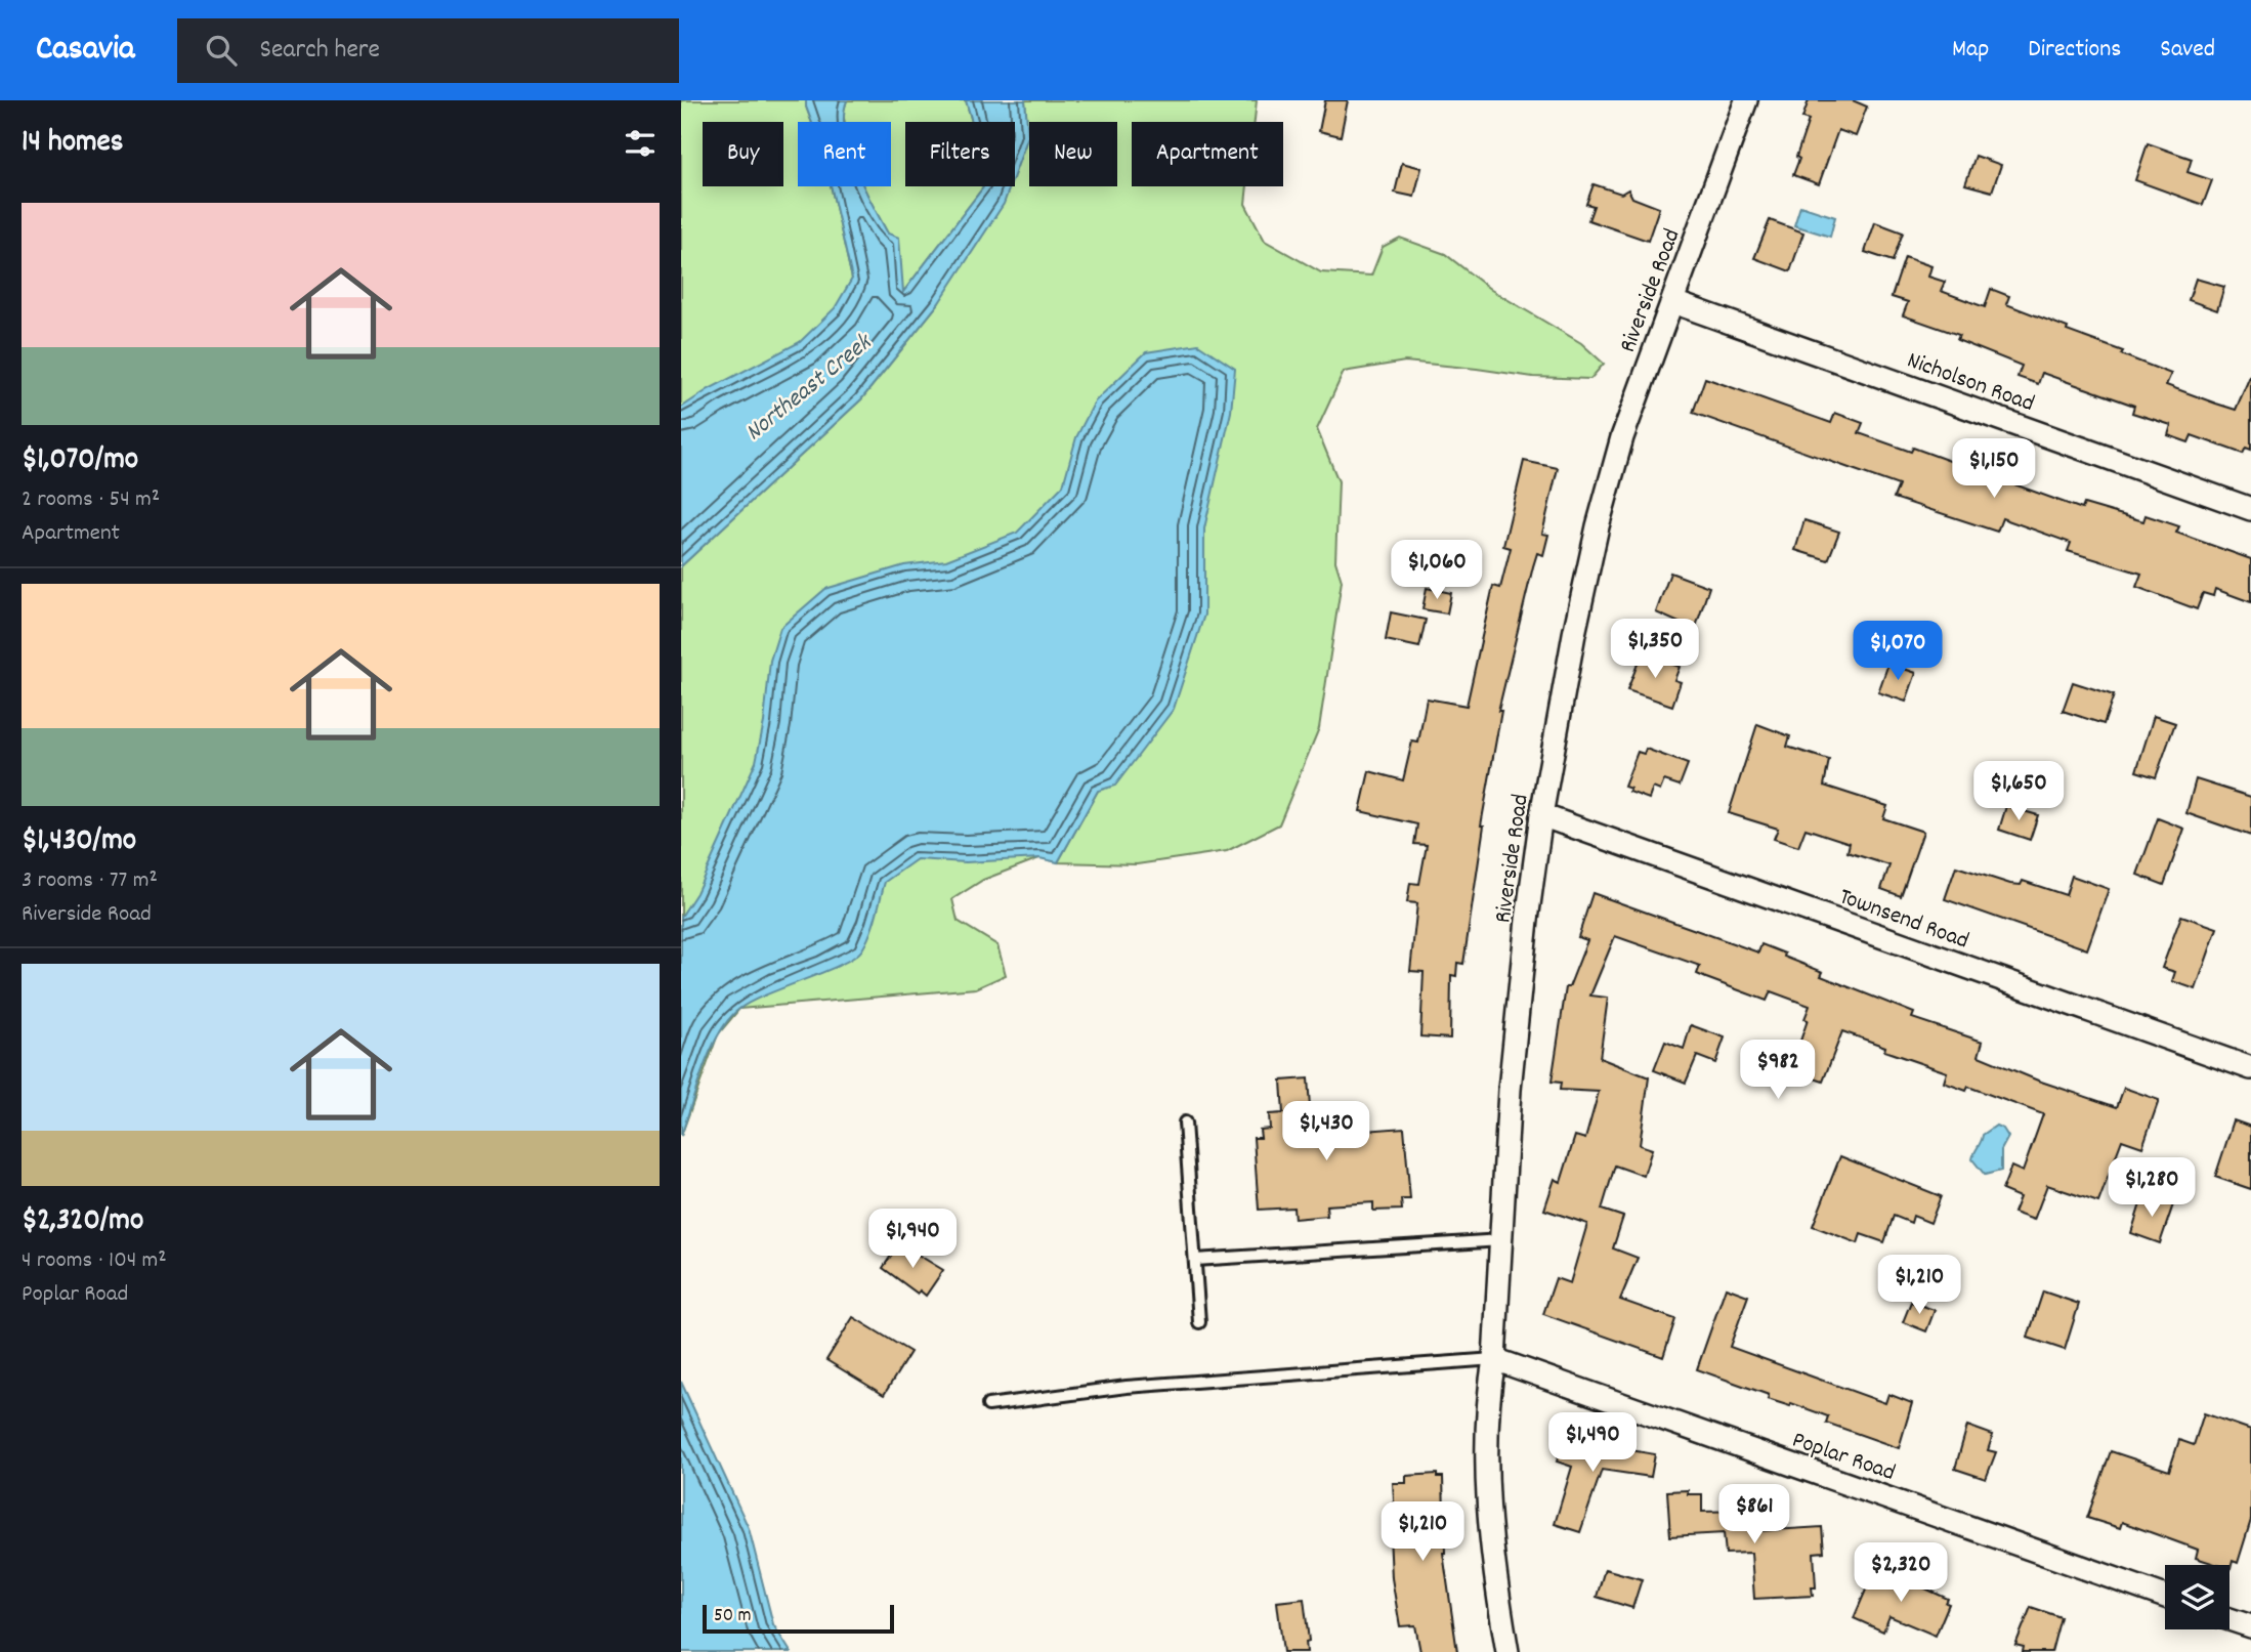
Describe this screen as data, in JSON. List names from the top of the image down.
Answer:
{
  "streets": {
    "street": [
      "Riverside Road",
      "Nicholson Road",
      "Townsend Road",
      "Poplar Road"
    ]
  },
  "crossings": [
    ["Riverside Road", "Nicholson Road"],
    ["Riverside Road", "Townsend Road"],
    ["Riverside Road", "Poplar Road"]
  ],
  "water": ["Northeast Creek"],
  "scale_bar": "50 m",
  "page": {
    "header": "Casavia",
    "search": "Search here",
    "nav": ["Map", "Directions", "Saved"],
    "heading": "14 homes",
    "chip": [
      "Buy",
      "Rent",
      "Filters",
      "New",
      "Apartment"
    ],
    "list": [
      {
        "name": "$1,070/mo",
        "note": "2 rooms · 54 m² · Apartment"
      },
      {
        "name": "$1,430/mo",
        "note": "3 rooms · 77 m² · Riverside Road"
      },
      {
        "name": "$2,320/mo",
        "note": "4 rooms · 104 m² · Poplar Road"
      }
    ],
    "price": [
      "$1,150",
      "$1,060",
      "$1,350",
      "$1,070",
      "$1,650",
      "$982",
      "$1,430",
      "$1,280",
      "$1,940",
      "$1,210",
      "$1,490",
      "$861",
      "$1,210",
      "$2,320"
    ],
    "scale": "50 m"
  }
}
